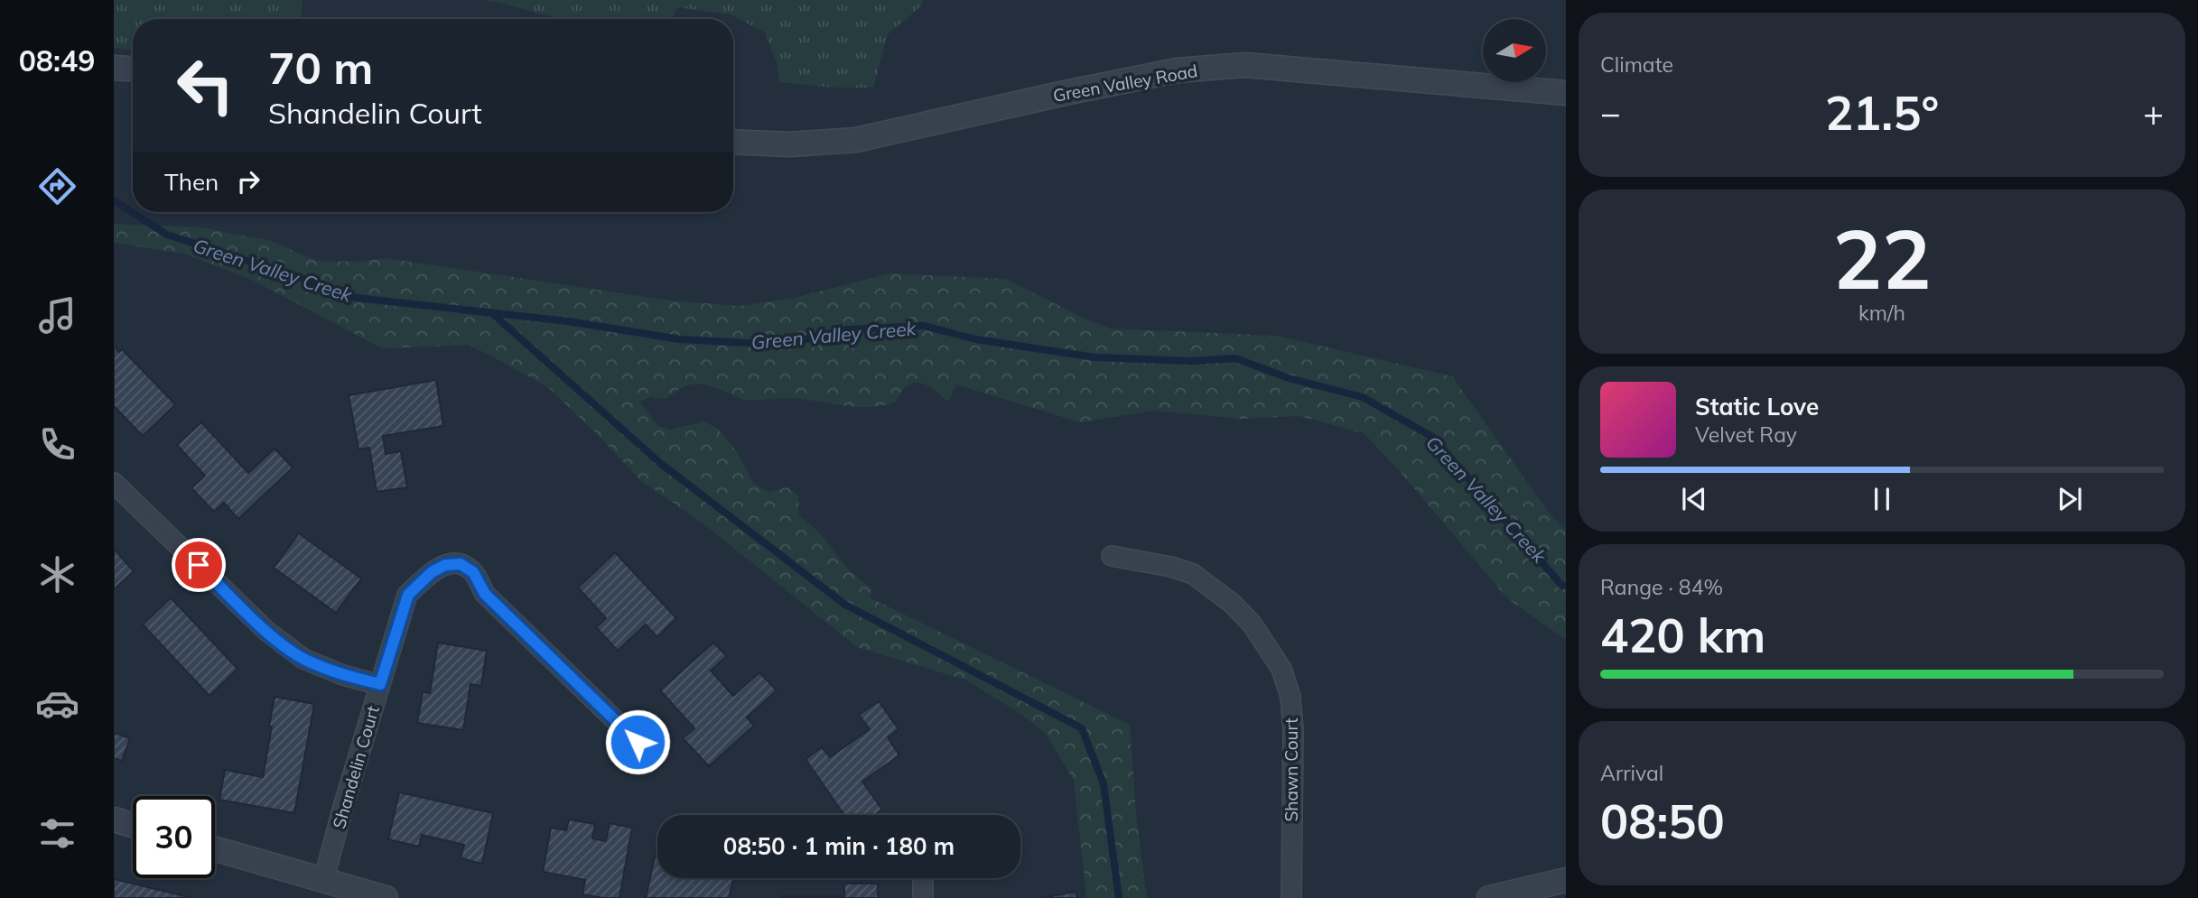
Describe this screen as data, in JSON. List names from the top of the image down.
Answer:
{
  "streets": {
    "street": ["Green Valley Road", "Shandelin Court", "Shawn Court"]
  },
  "water": ["Green Valley Creek"],
  "north": "right",
  "page": {
    "tabs": "08:49",
    "tile": [
      "Climate",
      ["22", "km/h"],
      ["Range · 84%", "420 km"],
      ["Arrival", "08:50"]
    ],
    "turn": ["70 m", "Shandelin Court"],
    "heat": ["−", "21.5°", "+"],
    "then": "Then",
    "song": ["Static Love", "Velvet Ray"],
    "limit": "30",
    "trip": "08:50 · 1 min · 180 m"
  }
}
